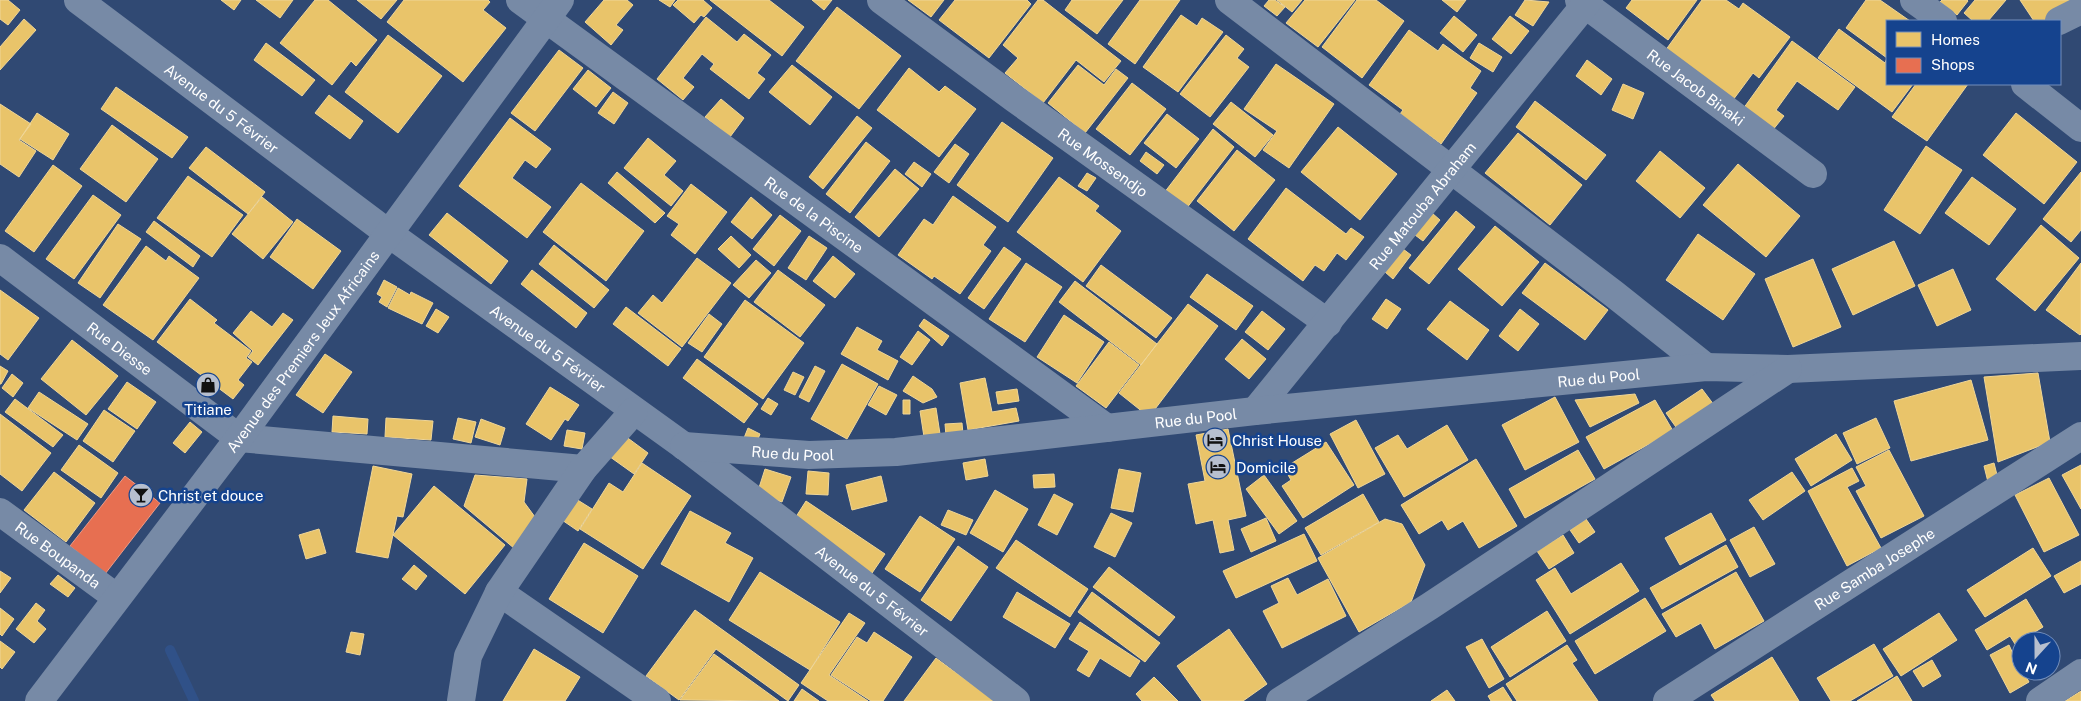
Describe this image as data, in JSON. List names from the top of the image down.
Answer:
{
  "streets": {
    "street": [
      "Rue Jacob Binaki",
      "Avenue du 5 Février",
      "Rue Mossendjo",
      "Rue Matouba Abraham",
      "Rue de la Piscine",
      "Rue Diesse",
      "Avenue des Premiers Jeux Africains",
      "Rue du Pool",
      "Rue Boupanda",
      "Rue Samba Josephe"
    ]
  },
  "crossings": [
    ["Rue Jacob Binaki", "Rue Matouba Abraham"],
    ["Avenue du 5 Février", "Avenue des Premiers Jeux Africains"],
    ["Avenue du 5 Février", "Rue du Pool"],
    ["Rue Mossendjo", "Rue Matouba Abraham"],
    ["Rue Matouba Abraham", "Rue du Pool"],
    ["Rue de la Piscine", "Avenue des Premiers Jeux Africains"],
    ["Rue de la Piscine", "Rue du Pool"],
    ["Rue Diesse", "Avenue des Premiers Jeux Africains"],
    ["Avenue des Premiers Jeux Africains", "Rue Boupanda"]
  ],
  "places": {
    "shop": ["Titiane"],
    "hotel": ["Christ House", "Domicile"],
    "bar": ["Christ et douce"]
  },
  "legend": ["Homes", "Shops"],
  "north": "bottom"
}
